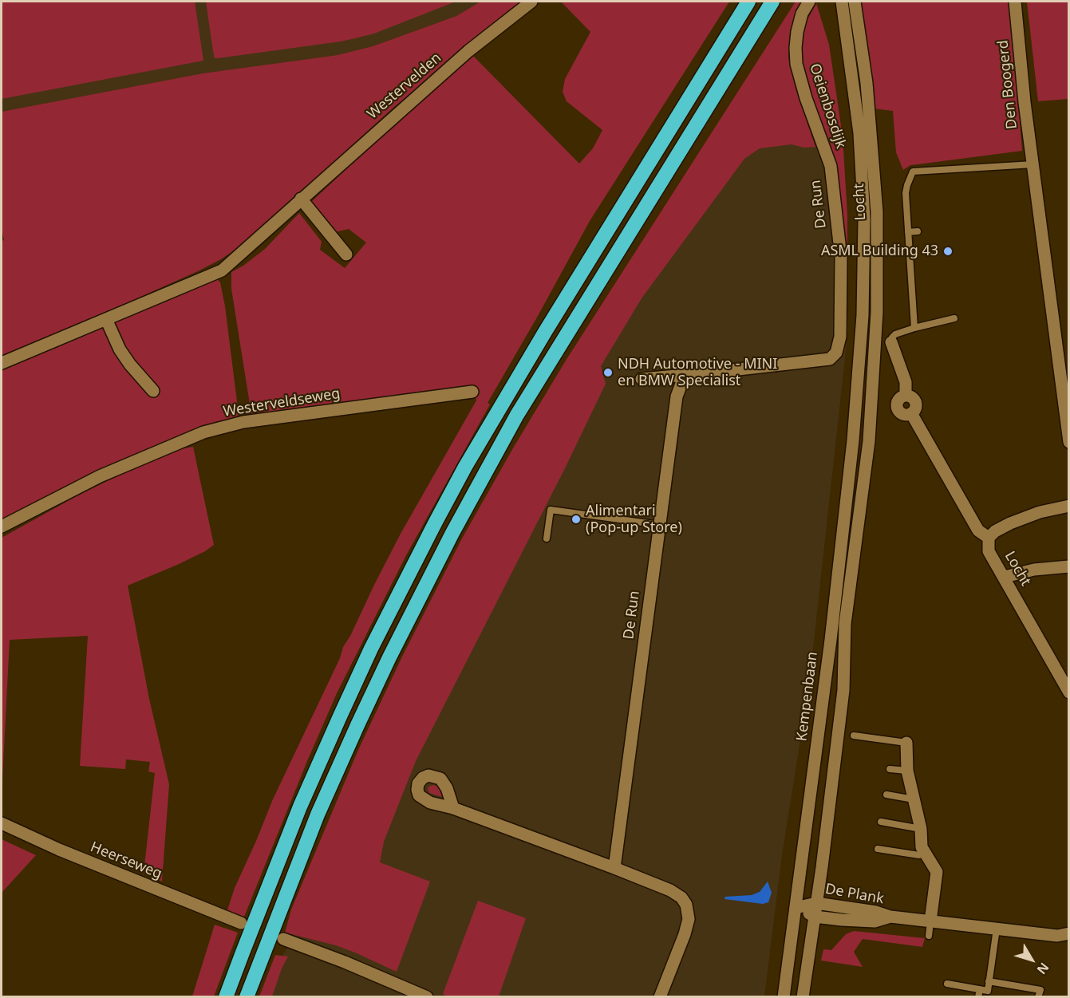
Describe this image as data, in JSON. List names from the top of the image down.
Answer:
{
  "streets": {
    "street": [
      "Den Boogerd",
      "Westervelden",
      "Oeienbosdijk",
      "Locht",
      "De Run",
      "Westerveldseweg",
      "Kempenbaan",
      "Heerseweg",
      "De Plank"
    ]
  },
  "crossings": [
    ["Oeienbosdijk", "De Run"],
    ["Locht", "Kempenbaan"],
    ["Locht", "De Plank"],
    ["Kempenbaan", "De Plank"]
  ],
  "places": ["ASML Building 43", "NDH Automotive - MINI en BMW Specialist", "Alimentari (Pop-up Store)"],
  "north": "bottom right"
}
